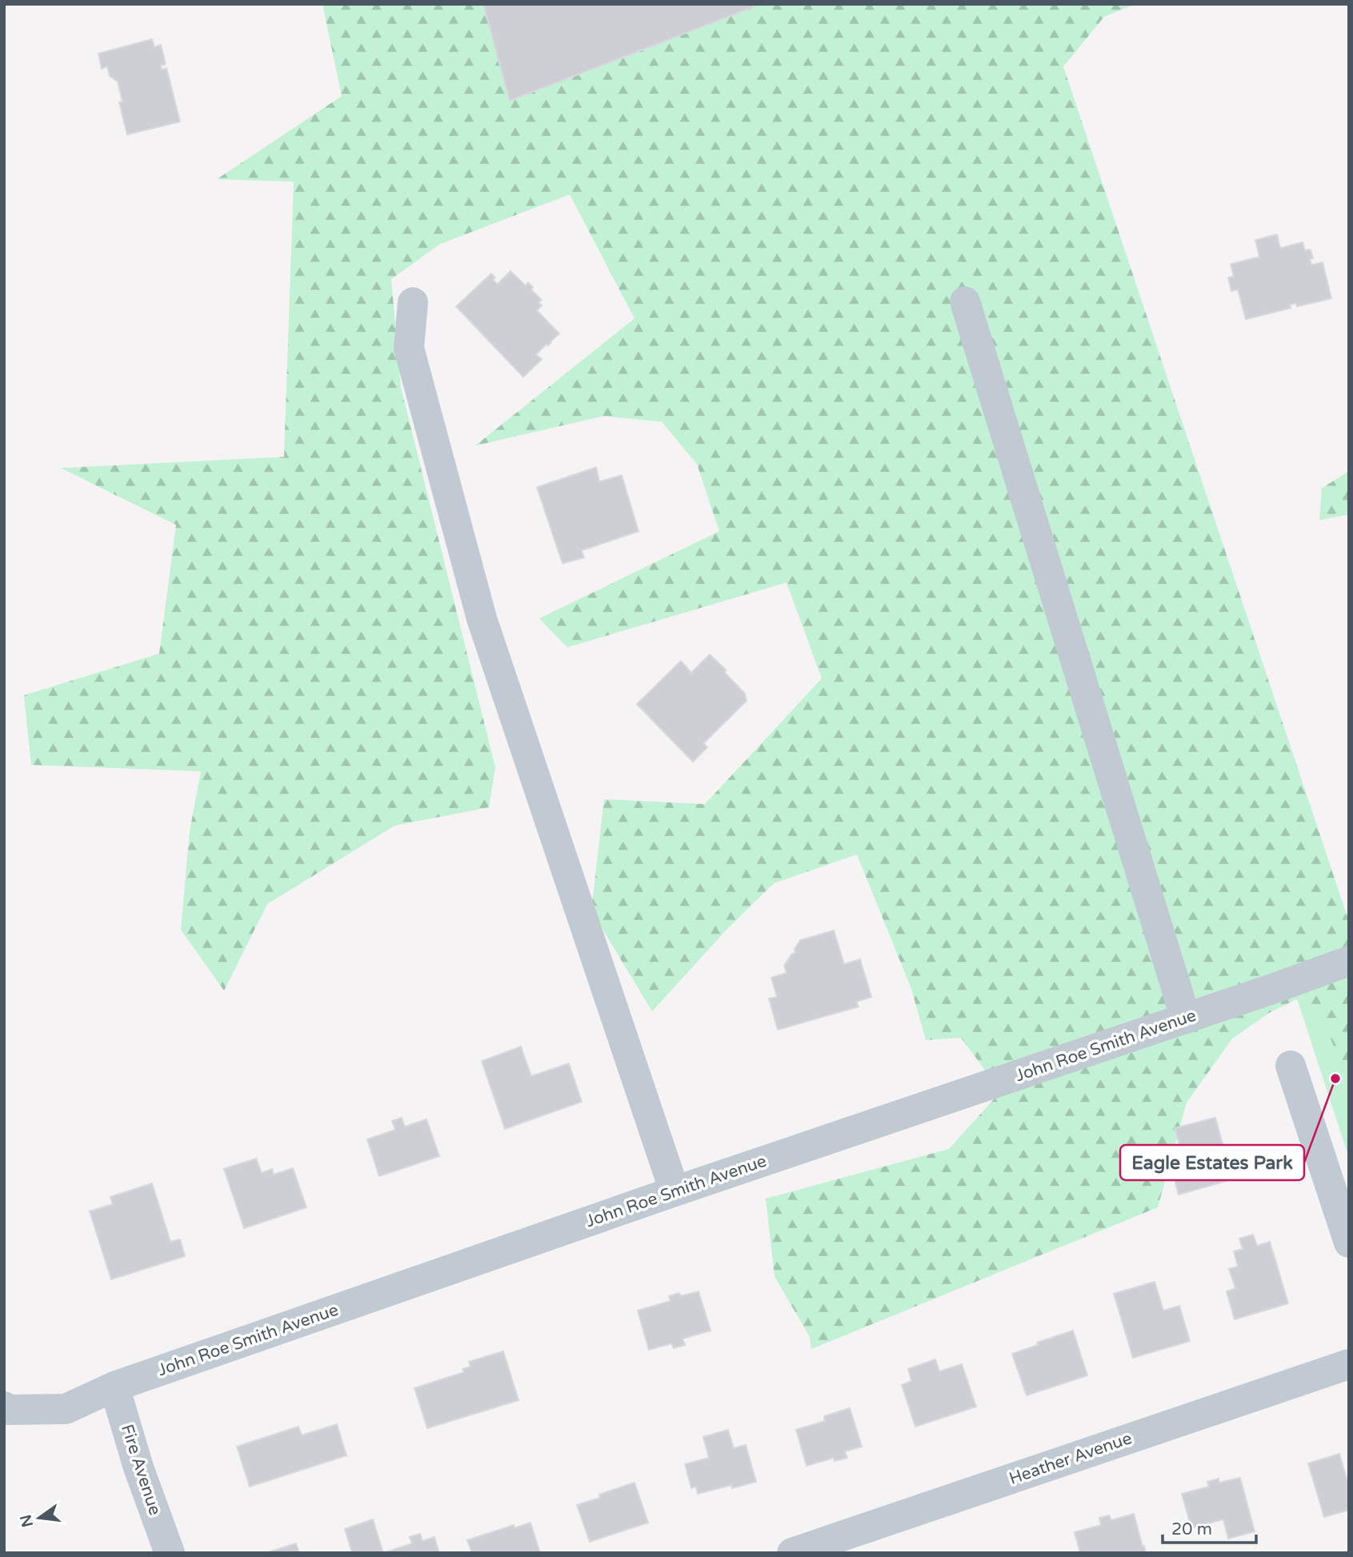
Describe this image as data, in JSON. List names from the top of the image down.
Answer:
{
  "streets": {
    "street": ["John Roe Smith Avenue", "Heather Avenue", "Fire Avenue"]
  },
  "crossings": [
    ["John Roe Smith Avenue", "Fire Avenue"]
  ],
  "places": ["Eagle Estates Park"],
  "scale_bar": "20 m",
  "north": "left"
}
